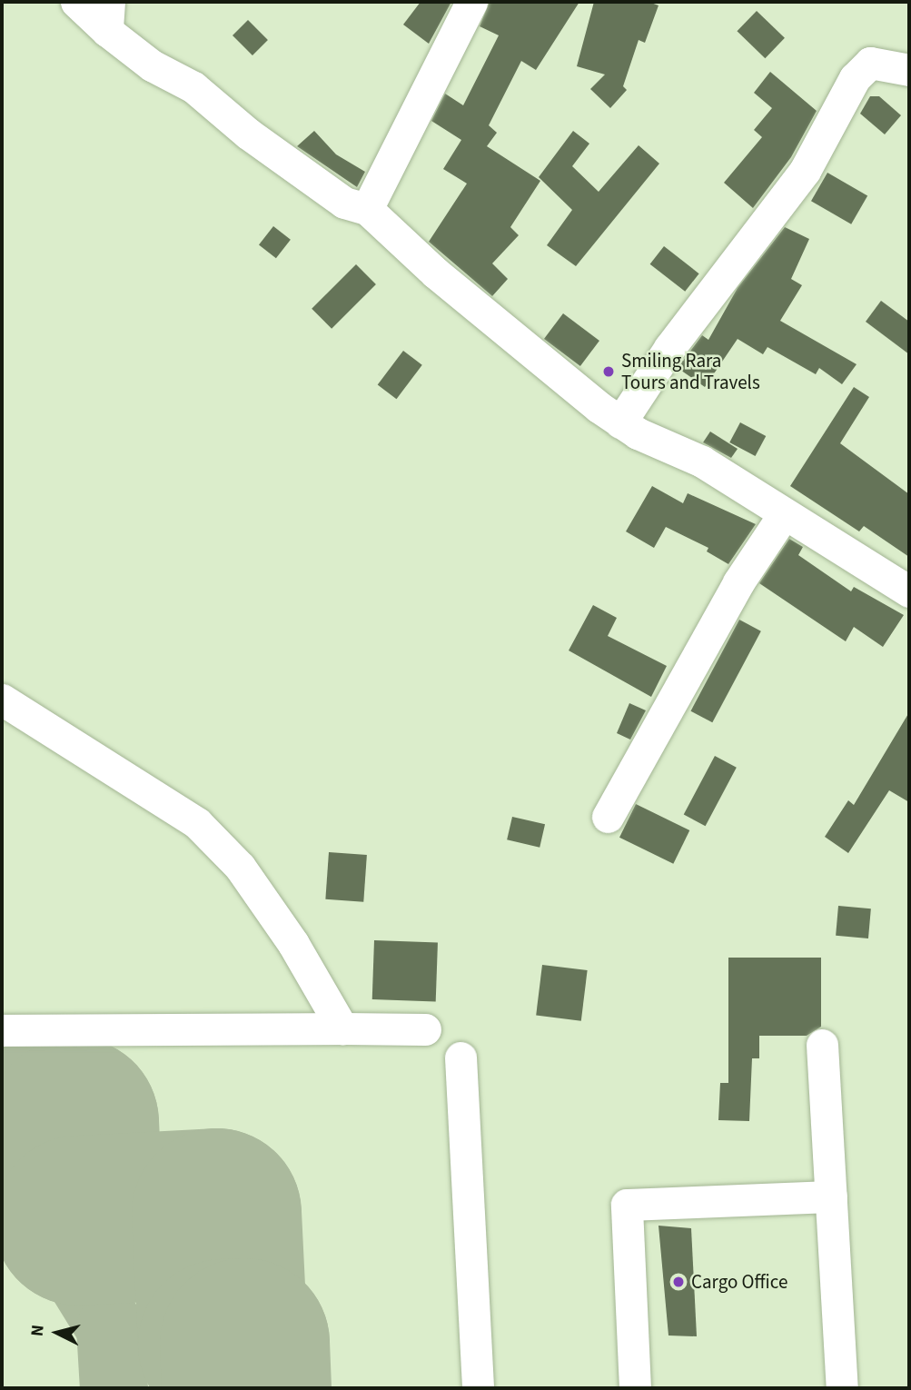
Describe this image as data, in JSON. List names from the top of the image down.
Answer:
{
  "places": ["Smiling Rara Tours and Travels", "Cargo Office"],
  "north": "left"
}
